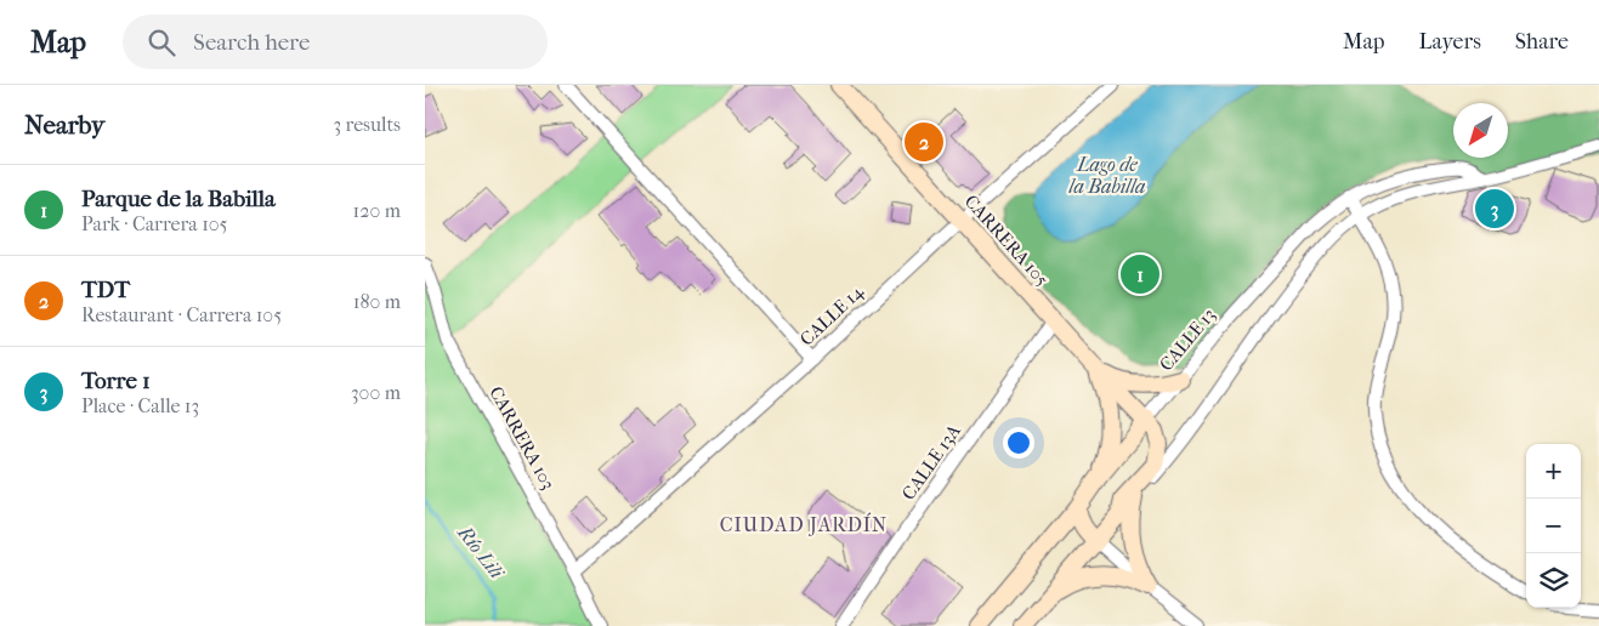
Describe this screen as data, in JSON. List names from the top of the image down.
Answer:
{
  "streets": {
    "main road": ["CARRERA 105", "CALLE 13"],
    "street": ["CALLE 14", "CARRERA 103", "CALLE 13A"]
  },
  "crossings": [
    ["CARRERA 105", "CALLE 14"],
    ["CARRERA 105", "CALLE 13"],
    ["CARRERA 105", "CALLE 13A"],
    ["CALLE 14", "CARRERA 103"]
  ],
  "districts": ["CIUDAD JARDÍN"],
  "water": ["Lago de la Babilla", "Río Lili"],
  "north": "bottom left",
  "page": {
    "header": "Map",
    "search": "Search here",
    "nav": ["Map", "Layers", "Share"],
    "heading": ["Nearby", "3 results"],
    "pins": ["2", "3", "1"],
    "list": [
      {
        "mark": "1",
        "name": "Parque de la Babilla",
        "note": "Park · Carrera 105",
        "value": "120 m"
      },
      {
        "mark": "2",
        "name": "TDT",
        "note": "Restaurant · Carrera 105",
        "value": "180 m"
      },
      {
        "mark": "3",
        "name": "Torre 1",
        "note": "Place · Calle 13",
        "value": "300 m"
      }
    ],
    "map_buttons": ["+", "−"]
  }
}
